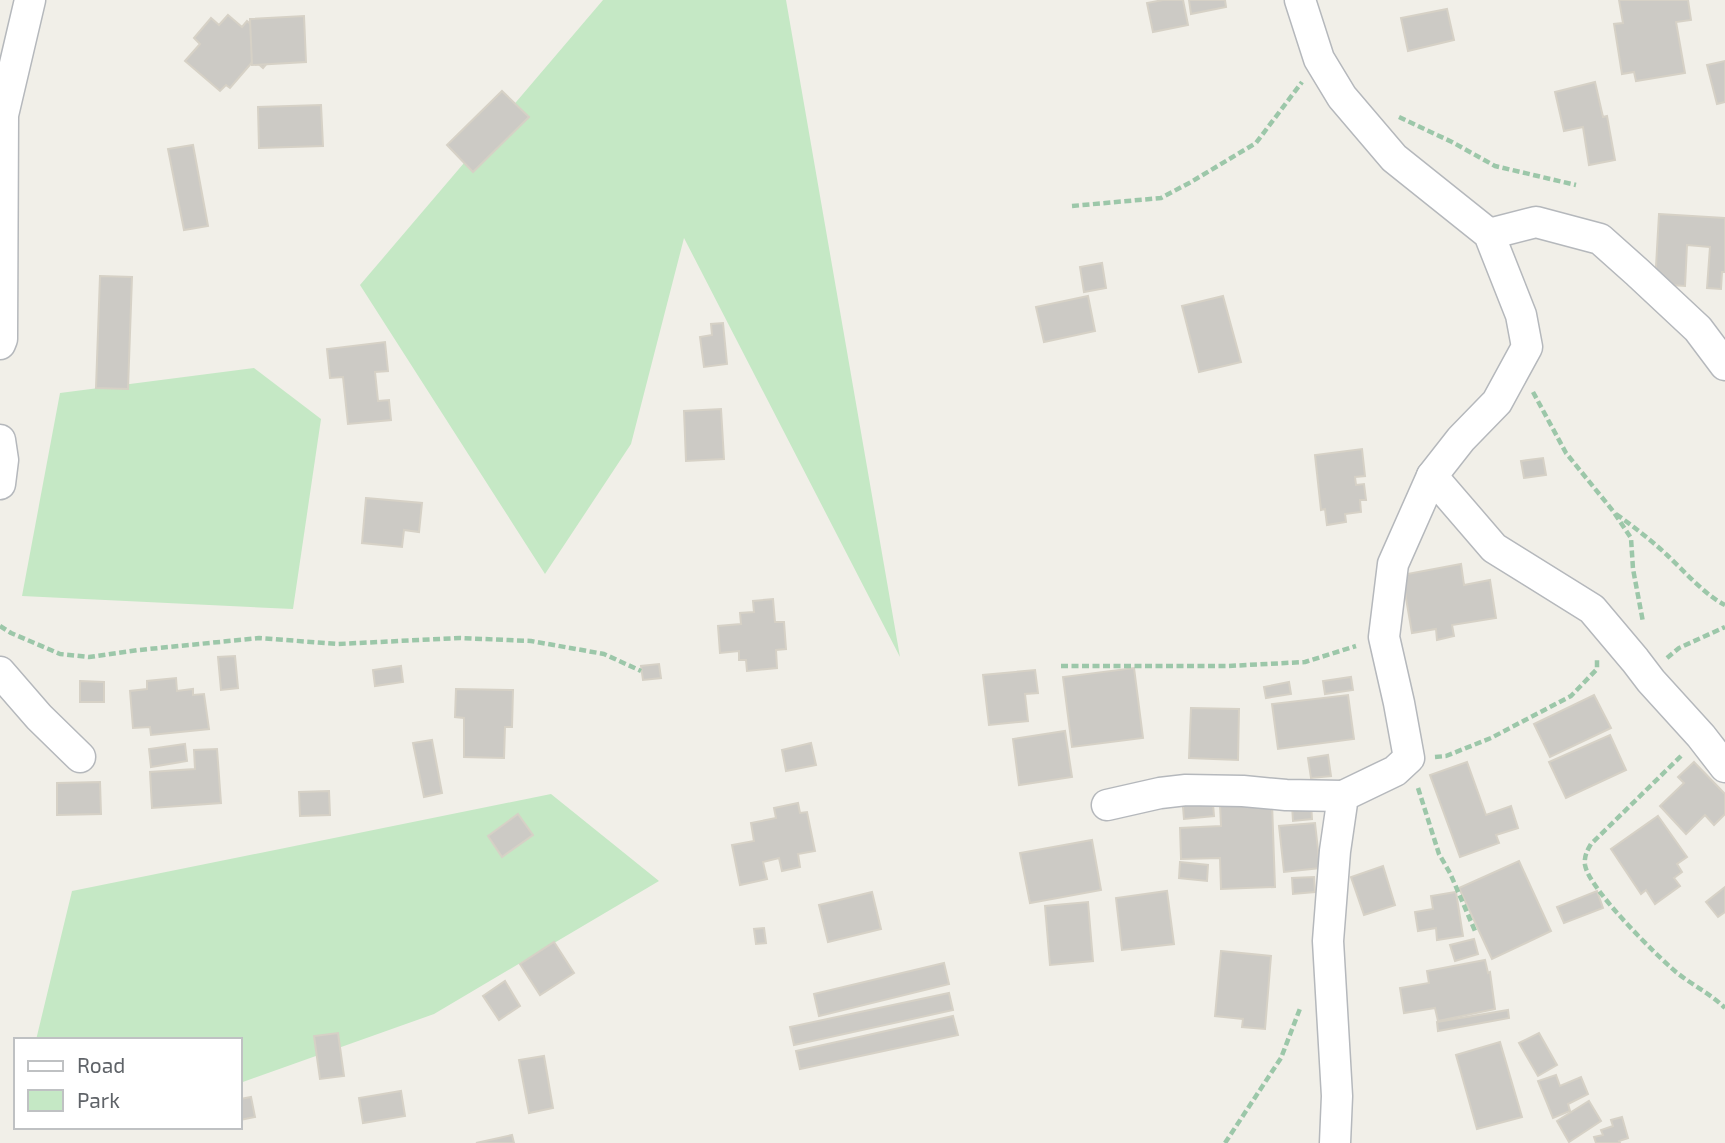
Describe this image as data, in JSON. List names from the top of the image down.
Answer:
{
  "legend": ["Road", "Park"]
}
